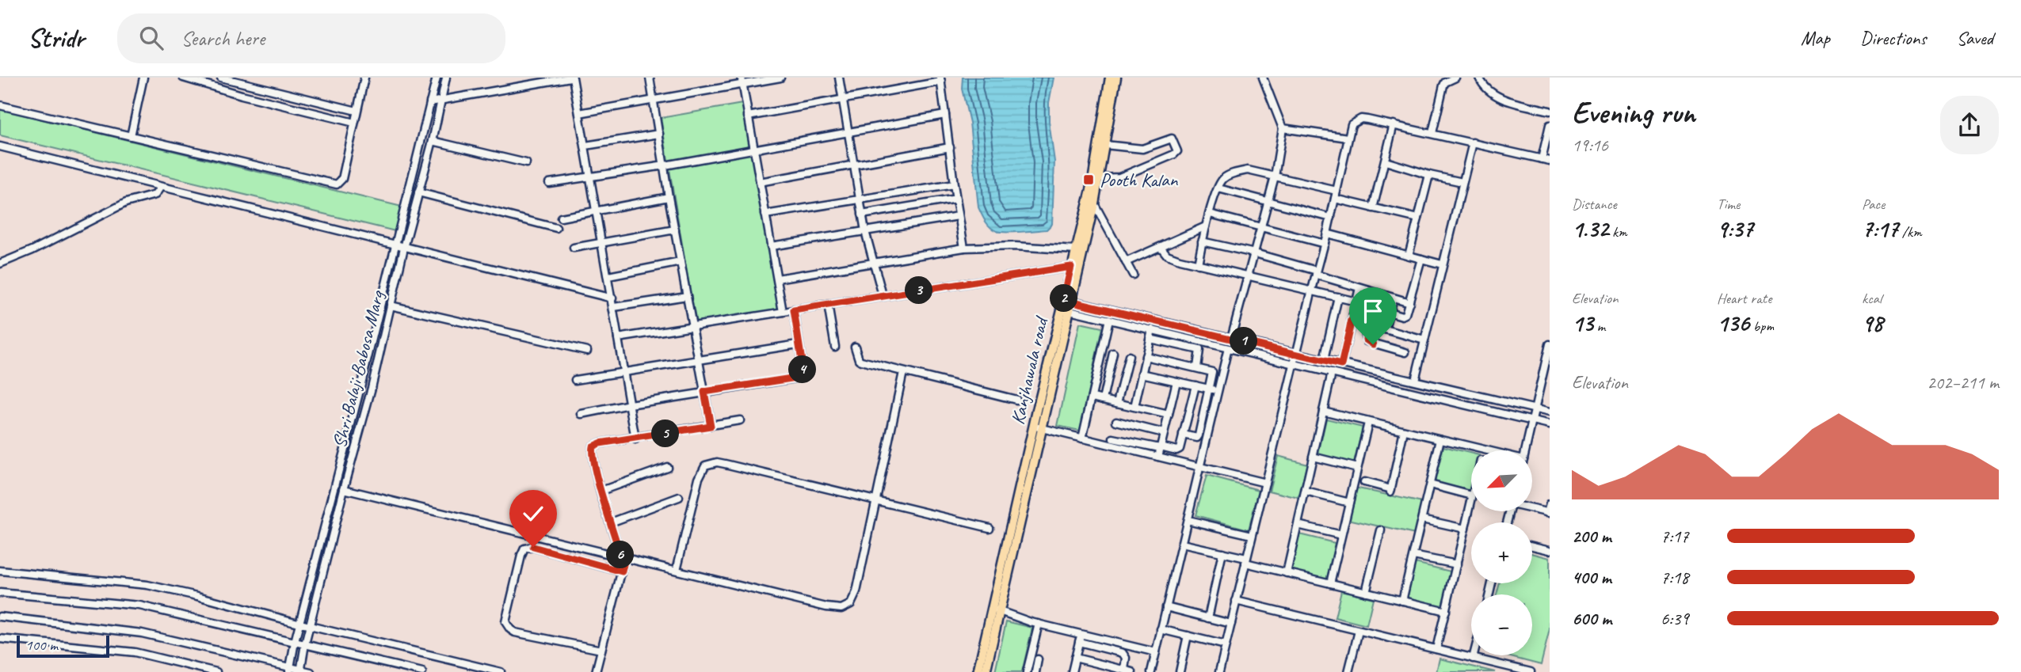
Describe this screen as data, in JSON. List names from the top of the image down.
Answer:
{
  "streets": {
    "main road": ["Kanjhawala road"],
    "street": ["Shri Balaji Babosa Marg"]
  },
  "places": {
    "transit": ["Pooth Kalan"]
  },
  "scale_bar": "100 m",
  "north": "bottom left",
  "page": {
    "header": "Stridr",
    "search": "Search here",
    "nav": ["Map", "Directions", "Saved"],
    "heading": ["Evening run", "19:16"],
    "stats": [
      ["Distance", "1.32 km"],
      ["Time", "9:37"],
      ["Pace", "7:17 /km"],
      ["Elevation", "13 m"],
      ["Heart rate", "136 bpm"],
      ["kcal", "98"]
    ],
    "pins": [
      "3",
      "2",
      "1",
      "4",
      "5",
      "6"
    ],
    "chart": ["Elevation", "202–211 m"],
    "map_buttons": ["+", "−"],
    "list": [
      {
        "name": "200 m",
        "note": "7:17"
      },
      {
        "name": "400 m",
        "note": "7:18"
      },
      {
        "name": "600 m",
        "note": "6:39"
      }
    ],
    "scale": "100 m"
  }
}
